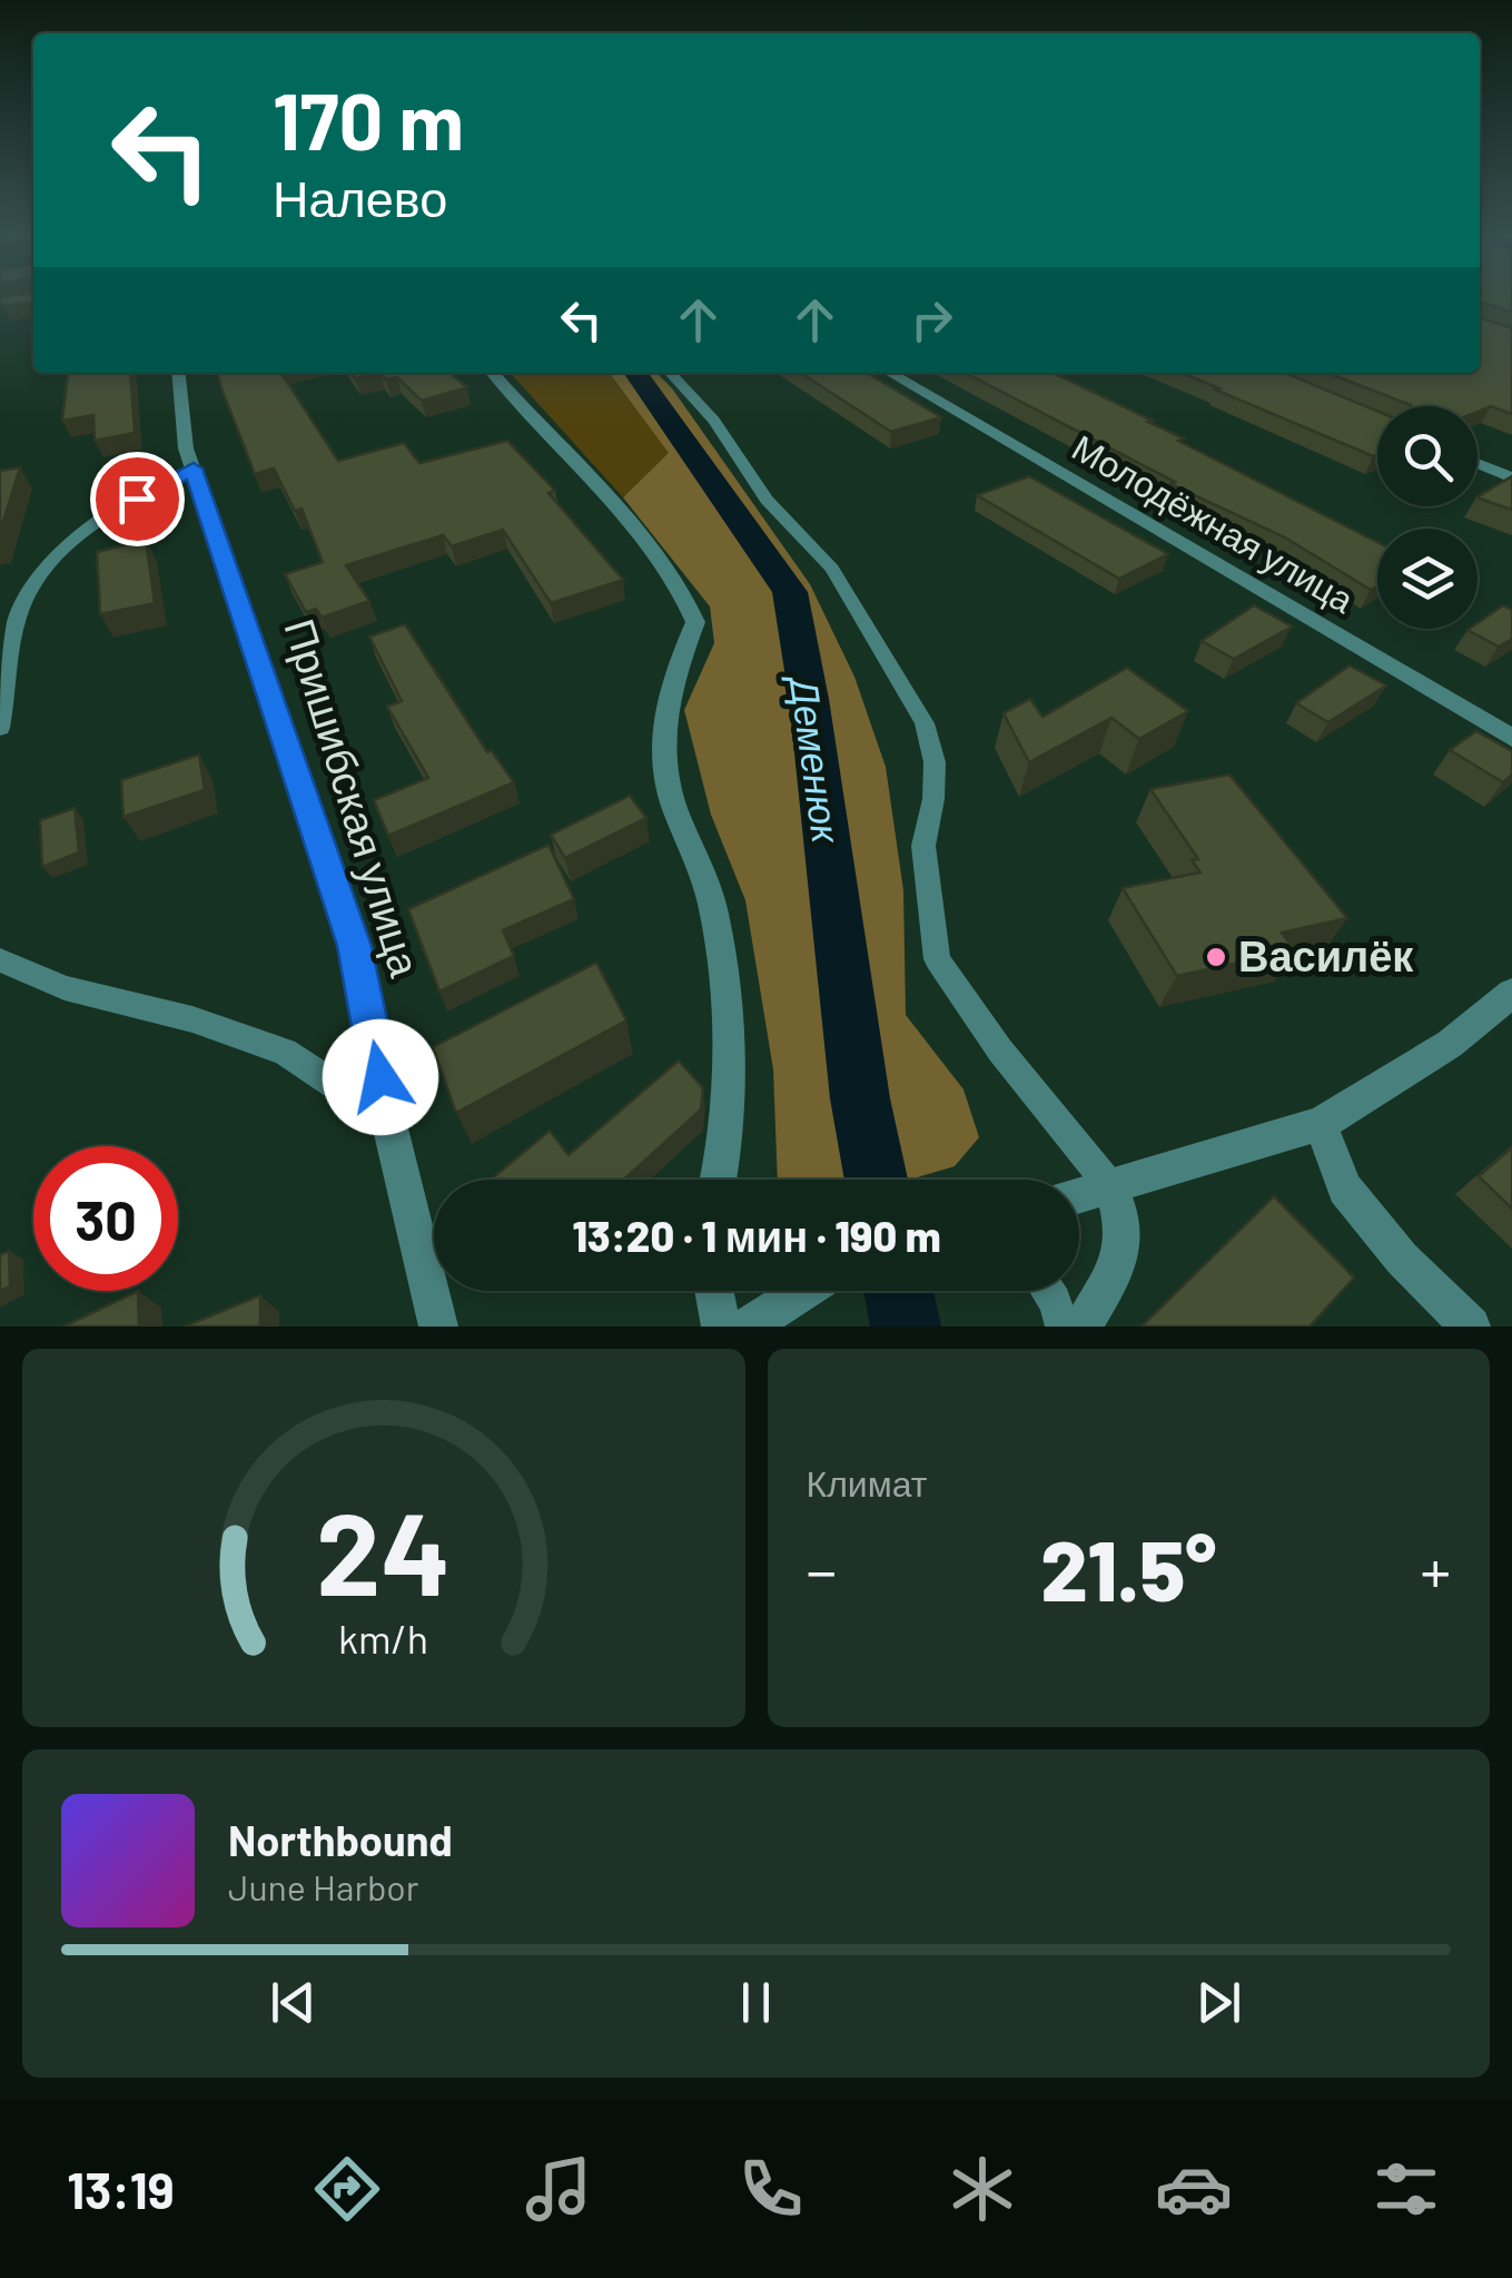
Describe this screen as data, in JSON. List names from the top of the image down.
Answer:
{
  "streets": {
    "street": ["Молодёжная улица", "Пришибская улица"]
  },
  "water": ["Деменюк"],
  "places": ["Василёк"],
  "page": {
    "turn": ["170 m", "Налево"],
    "limit": "30",
    "trip": "13:20 · 1 мин · 190 m",
    "tile": "Климат",
    "heat": ["−", "21.5°", "+"],
    "song": ["Northbound", "June Harbor"],
    "tabs": "13:19",
    "gauge": ["24", "km/h"]
  }
}
